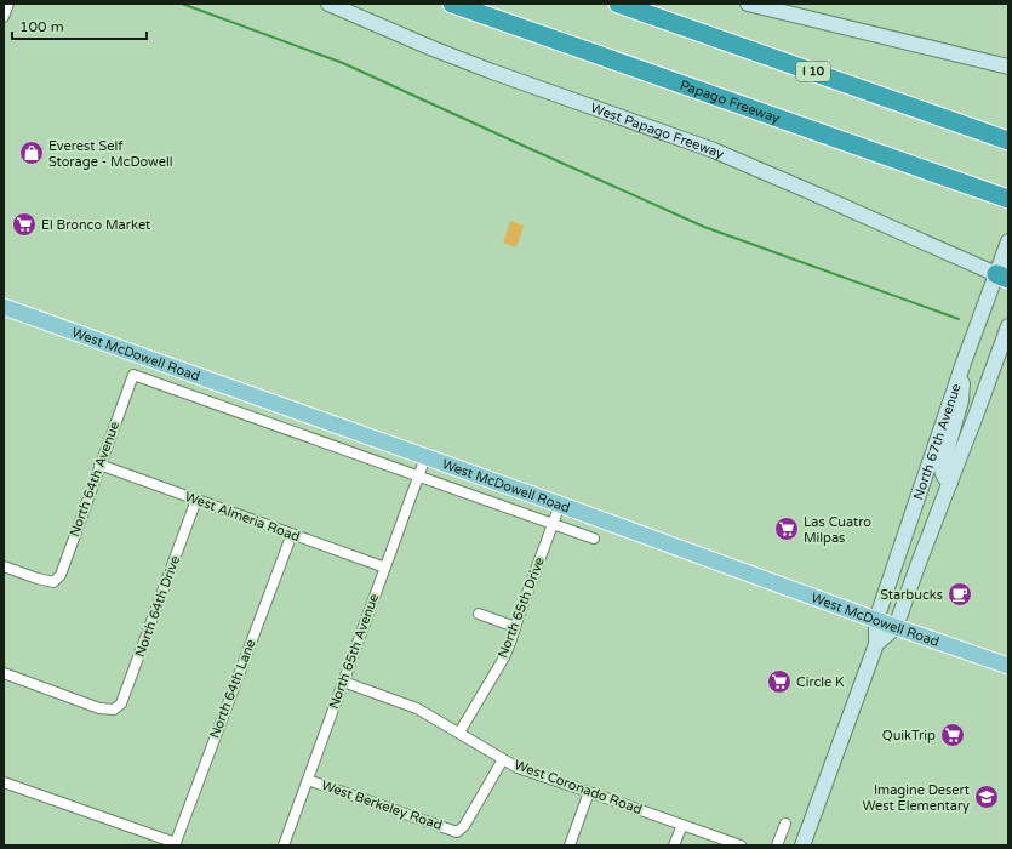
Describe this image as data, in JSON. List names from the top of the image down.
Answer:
{
  "streets": {
    "highway": ["I 10", "Papago Freeway"],
    "main road": ["West Papago Freeway", "West McDowell Road", "North 67th Avenue"],
    "street": [
      "North 64th Avenue",
      "West Almeria Road",
      "North 64th Drive",
      "North 65th Drive",
      "North 65th Avenue",
      "North 64th Lane",
      "West Coronado Road",
      "West Berkeley Road"
    ]
  },
  "crossings": [
    ["West Papago Freeway", "North 67th Avenue"],
    ["West McDowell Road", "North 67th Avenue"],
    ["West McDowell Road", "North 64th Avenue"],
    ["West McDowell Road", "North 65th Drive"],
    ["West McDowell Road", "North 65th Avenue"],
    ["North 64th Avenue", "West Almeria Road"],
    ["West Almeria Road", "North 64th Drive"],
    ["West Almeria Road", "North 65th Avenue"],
    ["West Almeria Road", "North 64th Lane"],
    ["North 65th Drive", "West Coronado Road"],
    ["North 65th Avenue", "West Coronado Road"],
    ["North 65th Avenue", "West Berkeley Road"],
    ["West Coronado Road", "West Berkeley Road"]
  ],
  "places": {
    "shop": ["Everest Self Storage - McDowell"],
    "supermarket": [
      "El Bronco Market",
      "Las Cuatro Milpas",
      "Circle K",
      "QuikTrip"
    ],
    "cafe": ["Starbucks"],
    "school or university": ["Imagine Desert West Elementary"]
  },
  "scale_bar": "100 m"
}
